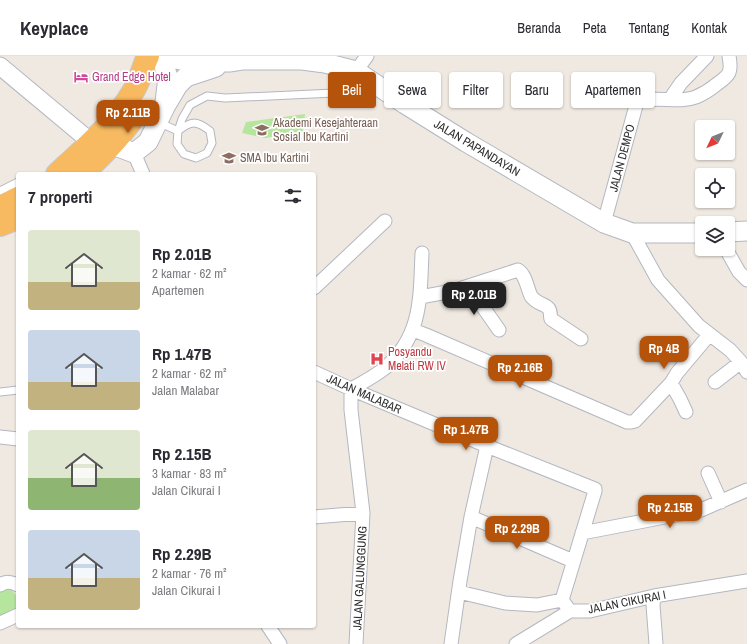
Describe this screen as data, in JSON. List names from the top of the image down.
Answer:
{
  "streets": {
    "main road": ["JALAN PAPANDAYAN"],
    "street": [
      "JALAN DEMPO",
      "JALAN MALABAR",
      "JALAN GALUNGGUNG",
      "JALAN CIKURAI I"
    ]
  },
  "crossings": [
    ["JALAN PAPANDAYAN", "JALAN DEMPO"],
    ["JALAN MALABAR", "JALAN GALUNGGUNG"]
  ],
  "places": {
    "hotel": ["Grand Edge Hotel"],
    "school or university": ["Akademi Kesejahteraan Sosial Ibu Kartini", "SMA Ibu Kartini"],
    "hospital": ["Posyandu Melati RW IV"]
  },
  "north": "bottom left",
  "page": {
    "header": "Keyplace",
    "nav": [
      "Beranda",
      "Peta",
      "Tentang",
      "Kontak"
    ],
    "chip": [
      "Beli",
      "Sewa",
      "Filter",
      "Baru",
      "Apartemen"
    ],
    "price": [
      "Rp 2.11B",
      "Rp 2.01B",
      "Rp 4B",
      "Rp 2.16B",
      "Rp 1.47B",
      "Rp 2.15B",
      "Rp 2.29B"
    ],
    "heading": "7 properti",
    "list": [
      {
        "name": "Rp 2.01B",
        "note": "2 kamar · 62 m² · Apartemen"
      },
      {
        "name": "Rp 1.47B",
        "note": "2 kamar · 62 m² · Jalan Malabar"
      },
      {
        "name": "Rp 2.15B",
        "note": "3 kamar · 83 m² · Jalan Cikurai I"
      },
      {
        "name": "Rp 2.29B",
        "note": "2 kamar · 76 m² · Jalan Cikurai I"
      }
    ]
  }
}
